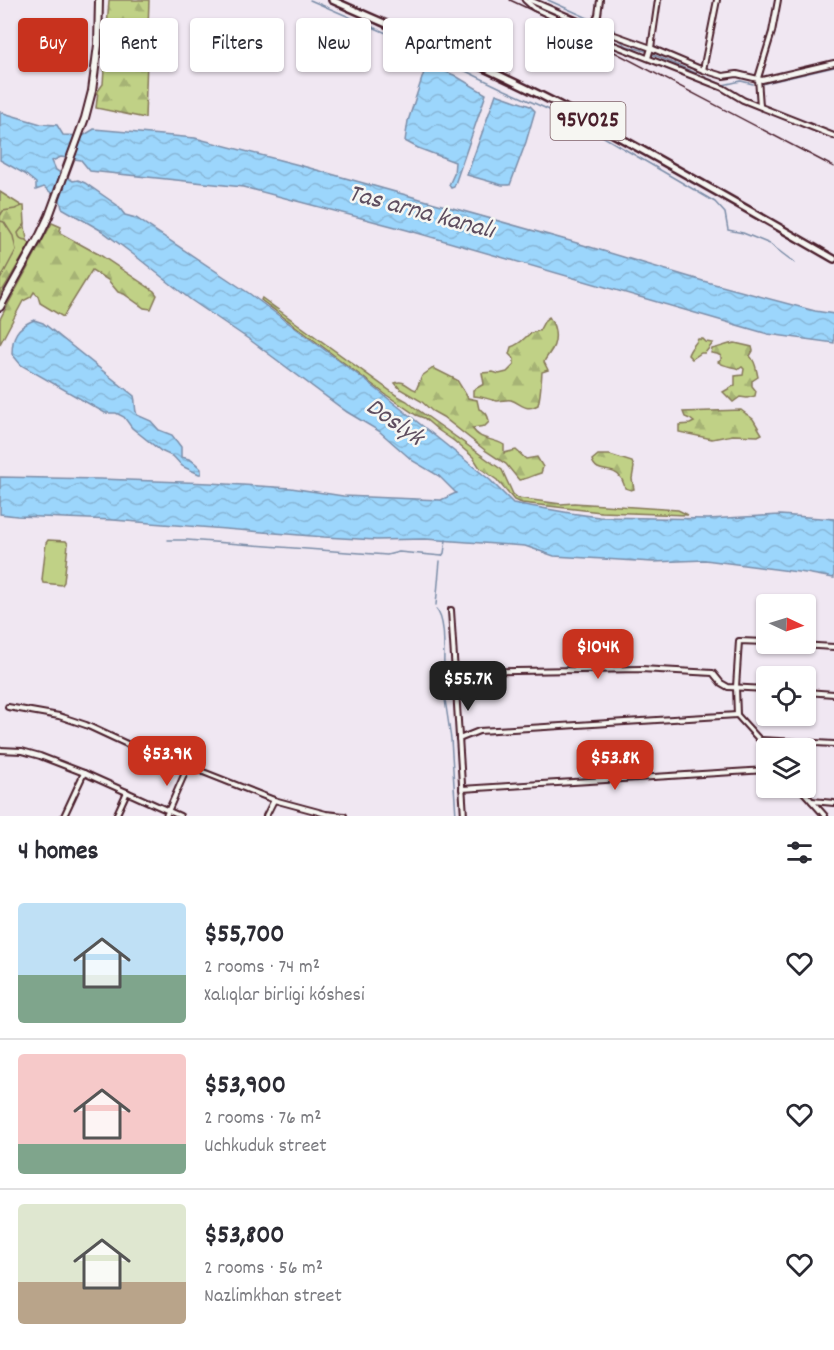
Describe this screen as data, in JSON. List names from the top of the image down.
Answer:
{
  "streets": {
    "main road": ["95V025"]
  },
  "water": ["Tas arna kanalı", "Doslyk"],
  "north": "right",
  "page": {
    "chip": [
      "Buy",
      "Rent",
      "Filters",
      "New",
      "Apartment",
      "House"
    ],
    "price": [
      "$104K",
      "$55.7K",
      "$53.9K",
      "$53.8K"
    ],
    "heading": "4 homes",
    "list": [
      {
        "name": "$55,700",
        "note": "2 rooms · 74 m² · Xalıqlar birligi kóshesi"
      },
      {
        "name": "$53,900",
        "note": "2 rooms · 76 m² · Uchkuduk street"
      },
      {
        "name": "$53,800",
        "note": "2 rooms · 56 m² · Nazlimkhan street"
      }
    ]
  }
}
